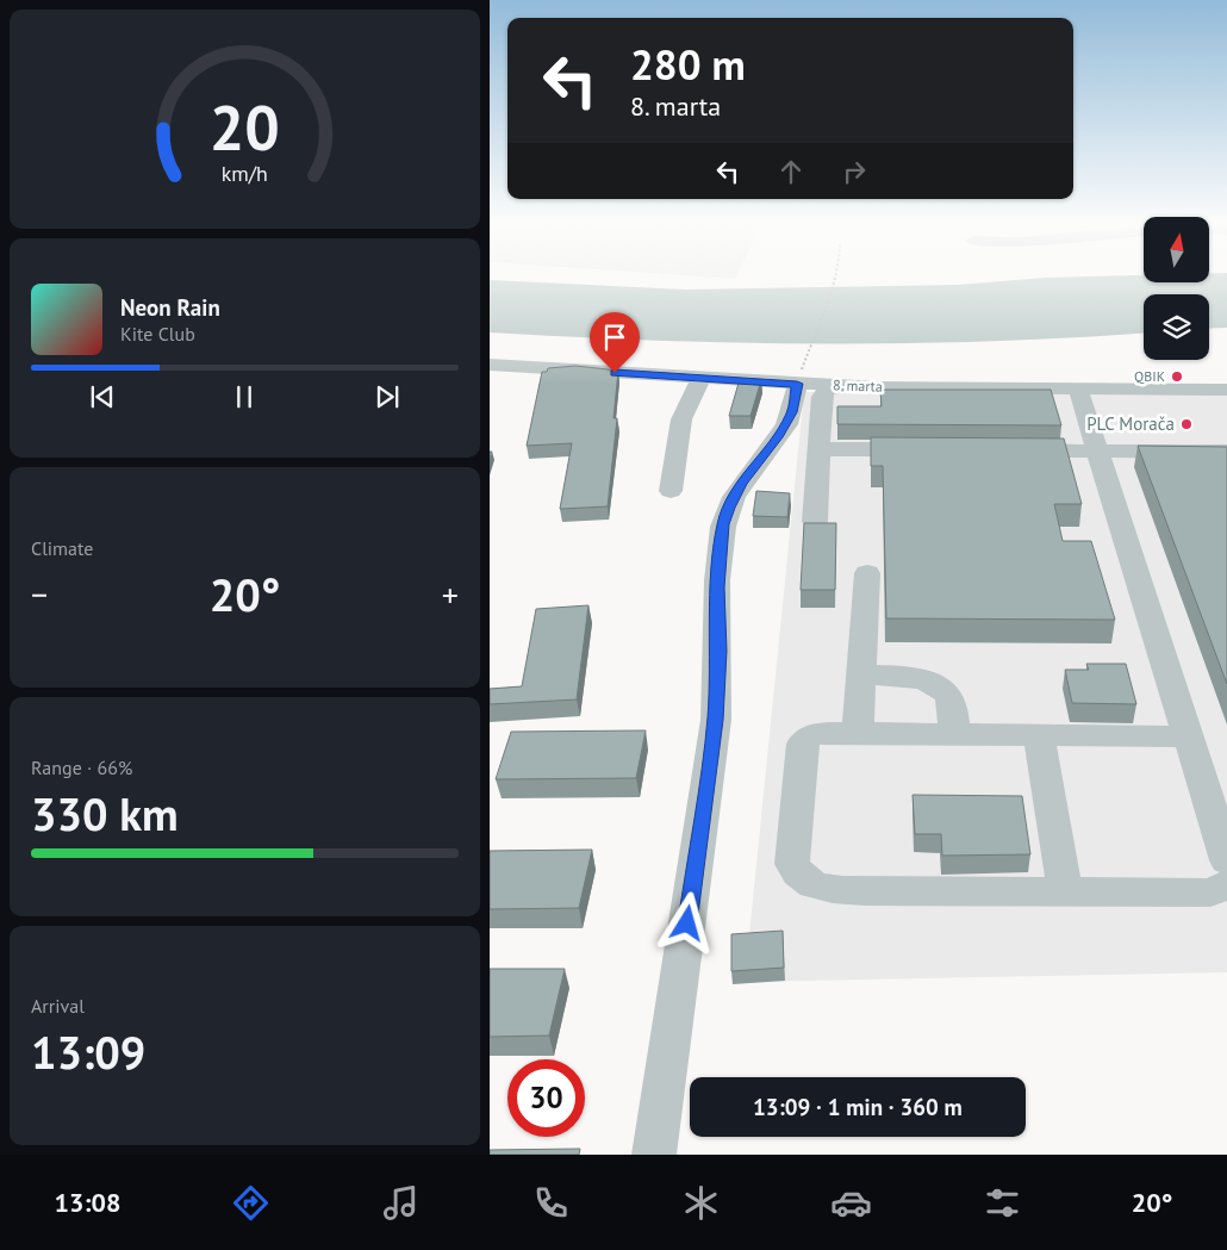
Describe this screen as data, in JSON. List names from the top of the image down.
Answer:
{
  "streets": {
    "street": ["8. marta"]
  },
  "places": ["QBIK", "PLC Morača"],
  "north": "top",
  "page": {
    "turn": ["280 m", "8. marta"],
    "song": ["Neon Rain", "Kite Club"],
    "tile": [
      "Climate",
      ["Range · 66%", "330 km"],
      ["Arrival", "13:09"]
    ],
    "heat": ["−", "20°", "+"],
    "limit": "30",
    "trip": "13:09 · 1 min · 360 m",
    "tabs": ["13:08", "20°"],
    "gauge": ["20", "km/h"]
  }
}
